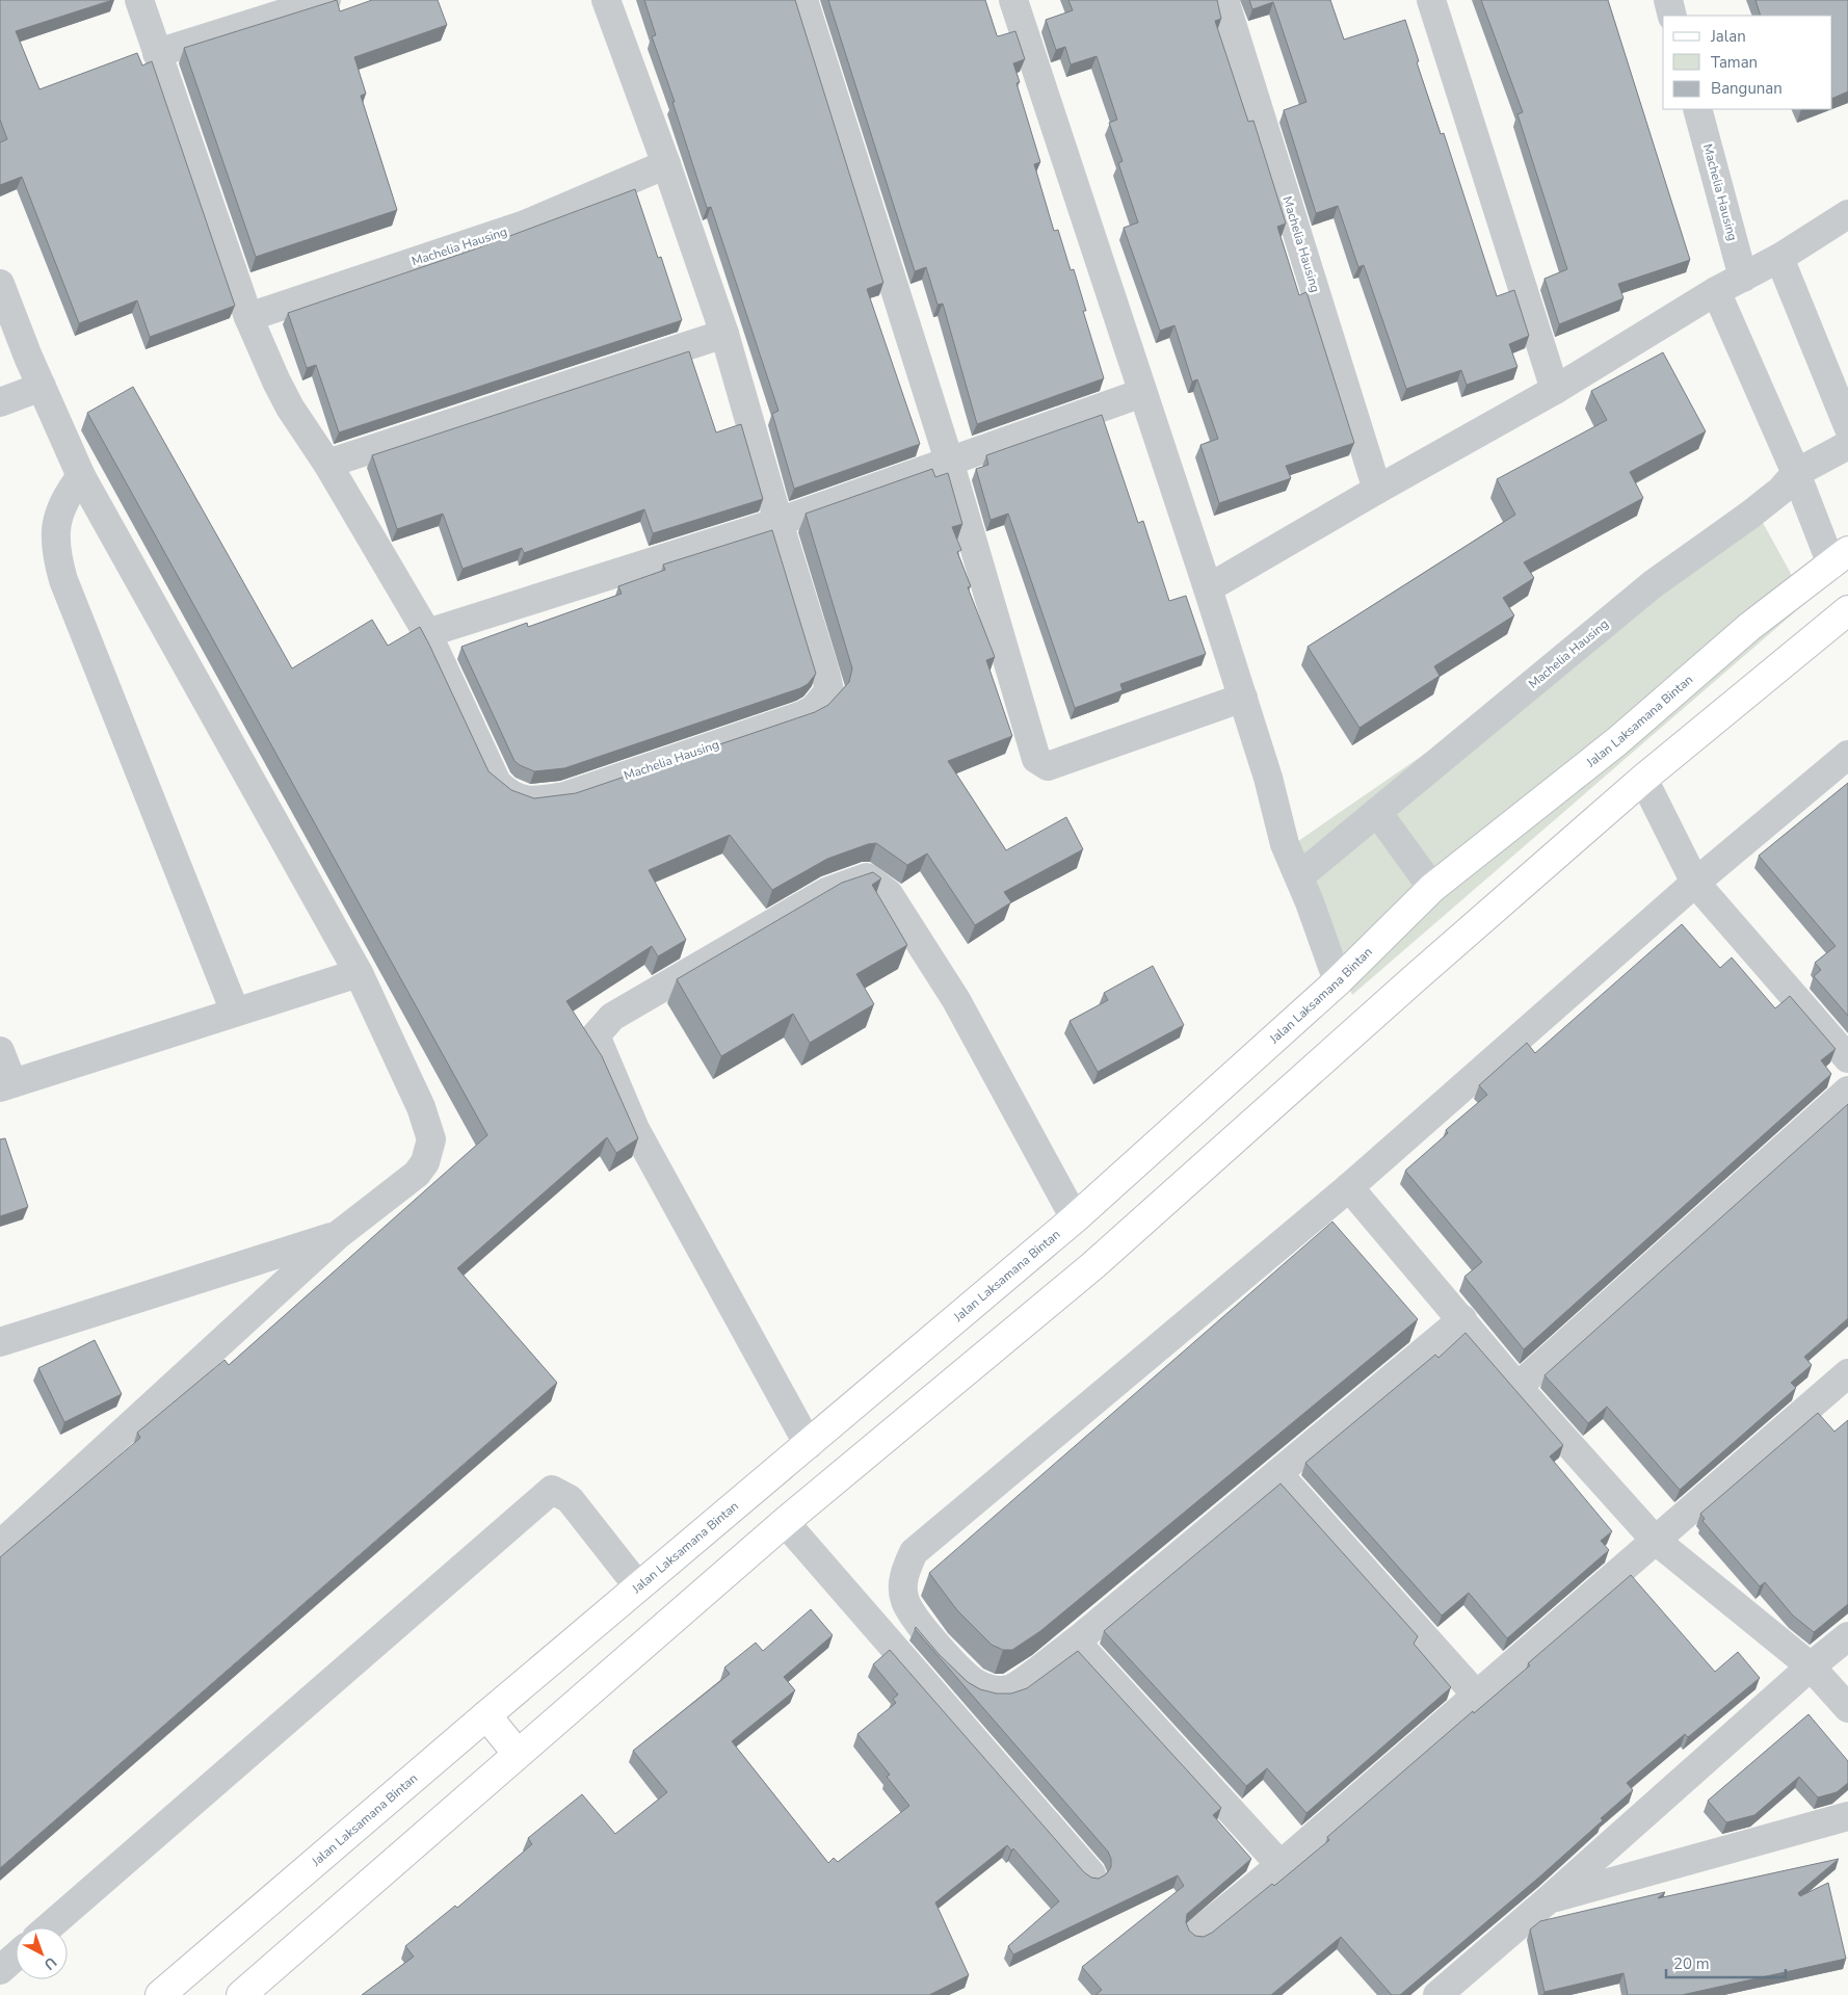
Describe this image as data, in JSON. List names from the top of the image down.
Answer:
{
  "streets": {
    "main road": ["Jalan Laksamana Bintan"],
    "street": ["Machelia Hausing"]
  },
  "legend": ["Jalan", "Taman", "Bangunan"],
  "scale_bar": "20 m",
  "north": "bottom right"
}
